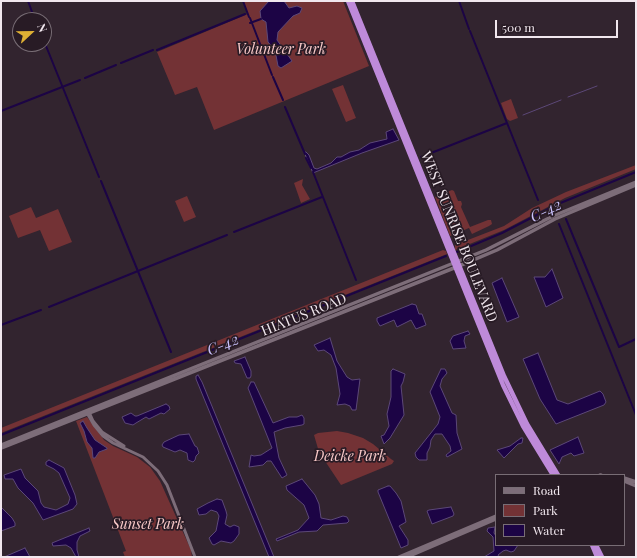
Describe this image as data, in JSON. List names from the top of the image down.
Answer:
{
  "streets": {
    "highway": ["WEST SUNRISE BOULEVARD"],
    "main road": ["HIATUS ROAD"]
  },
  "crossings": [
    ["WEST SUNRISE BOULEVARD", "HIATUS ROAD"]
  ],
  "water": ["C-42"],
  "parks": ["Volunteer Park", "Deicke Park", "Sunset Park"],
  "legend": ["Road", "Park", "Water"],
  "scale_bar": "500 m",
  "north": "right"
}
